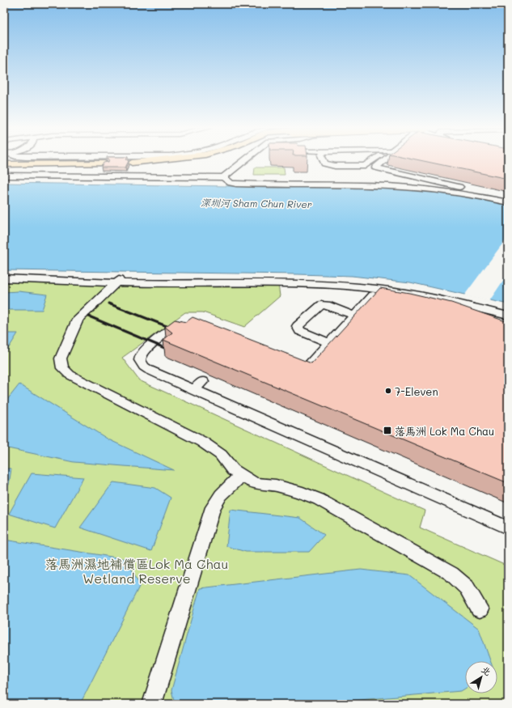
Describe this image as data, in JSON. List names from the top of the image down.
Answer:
{
  "water": ["深圳河 Sham Chun River"],
  "parks": ["落馬洲濕地補償區Lok Ma Chau Wetland Reserve"],
  "places": {
    "other": ["7-Eleven"],
    "transit": ["落馬洲 Lok Ma Chau"]
  },
  "north": "top right"
}
